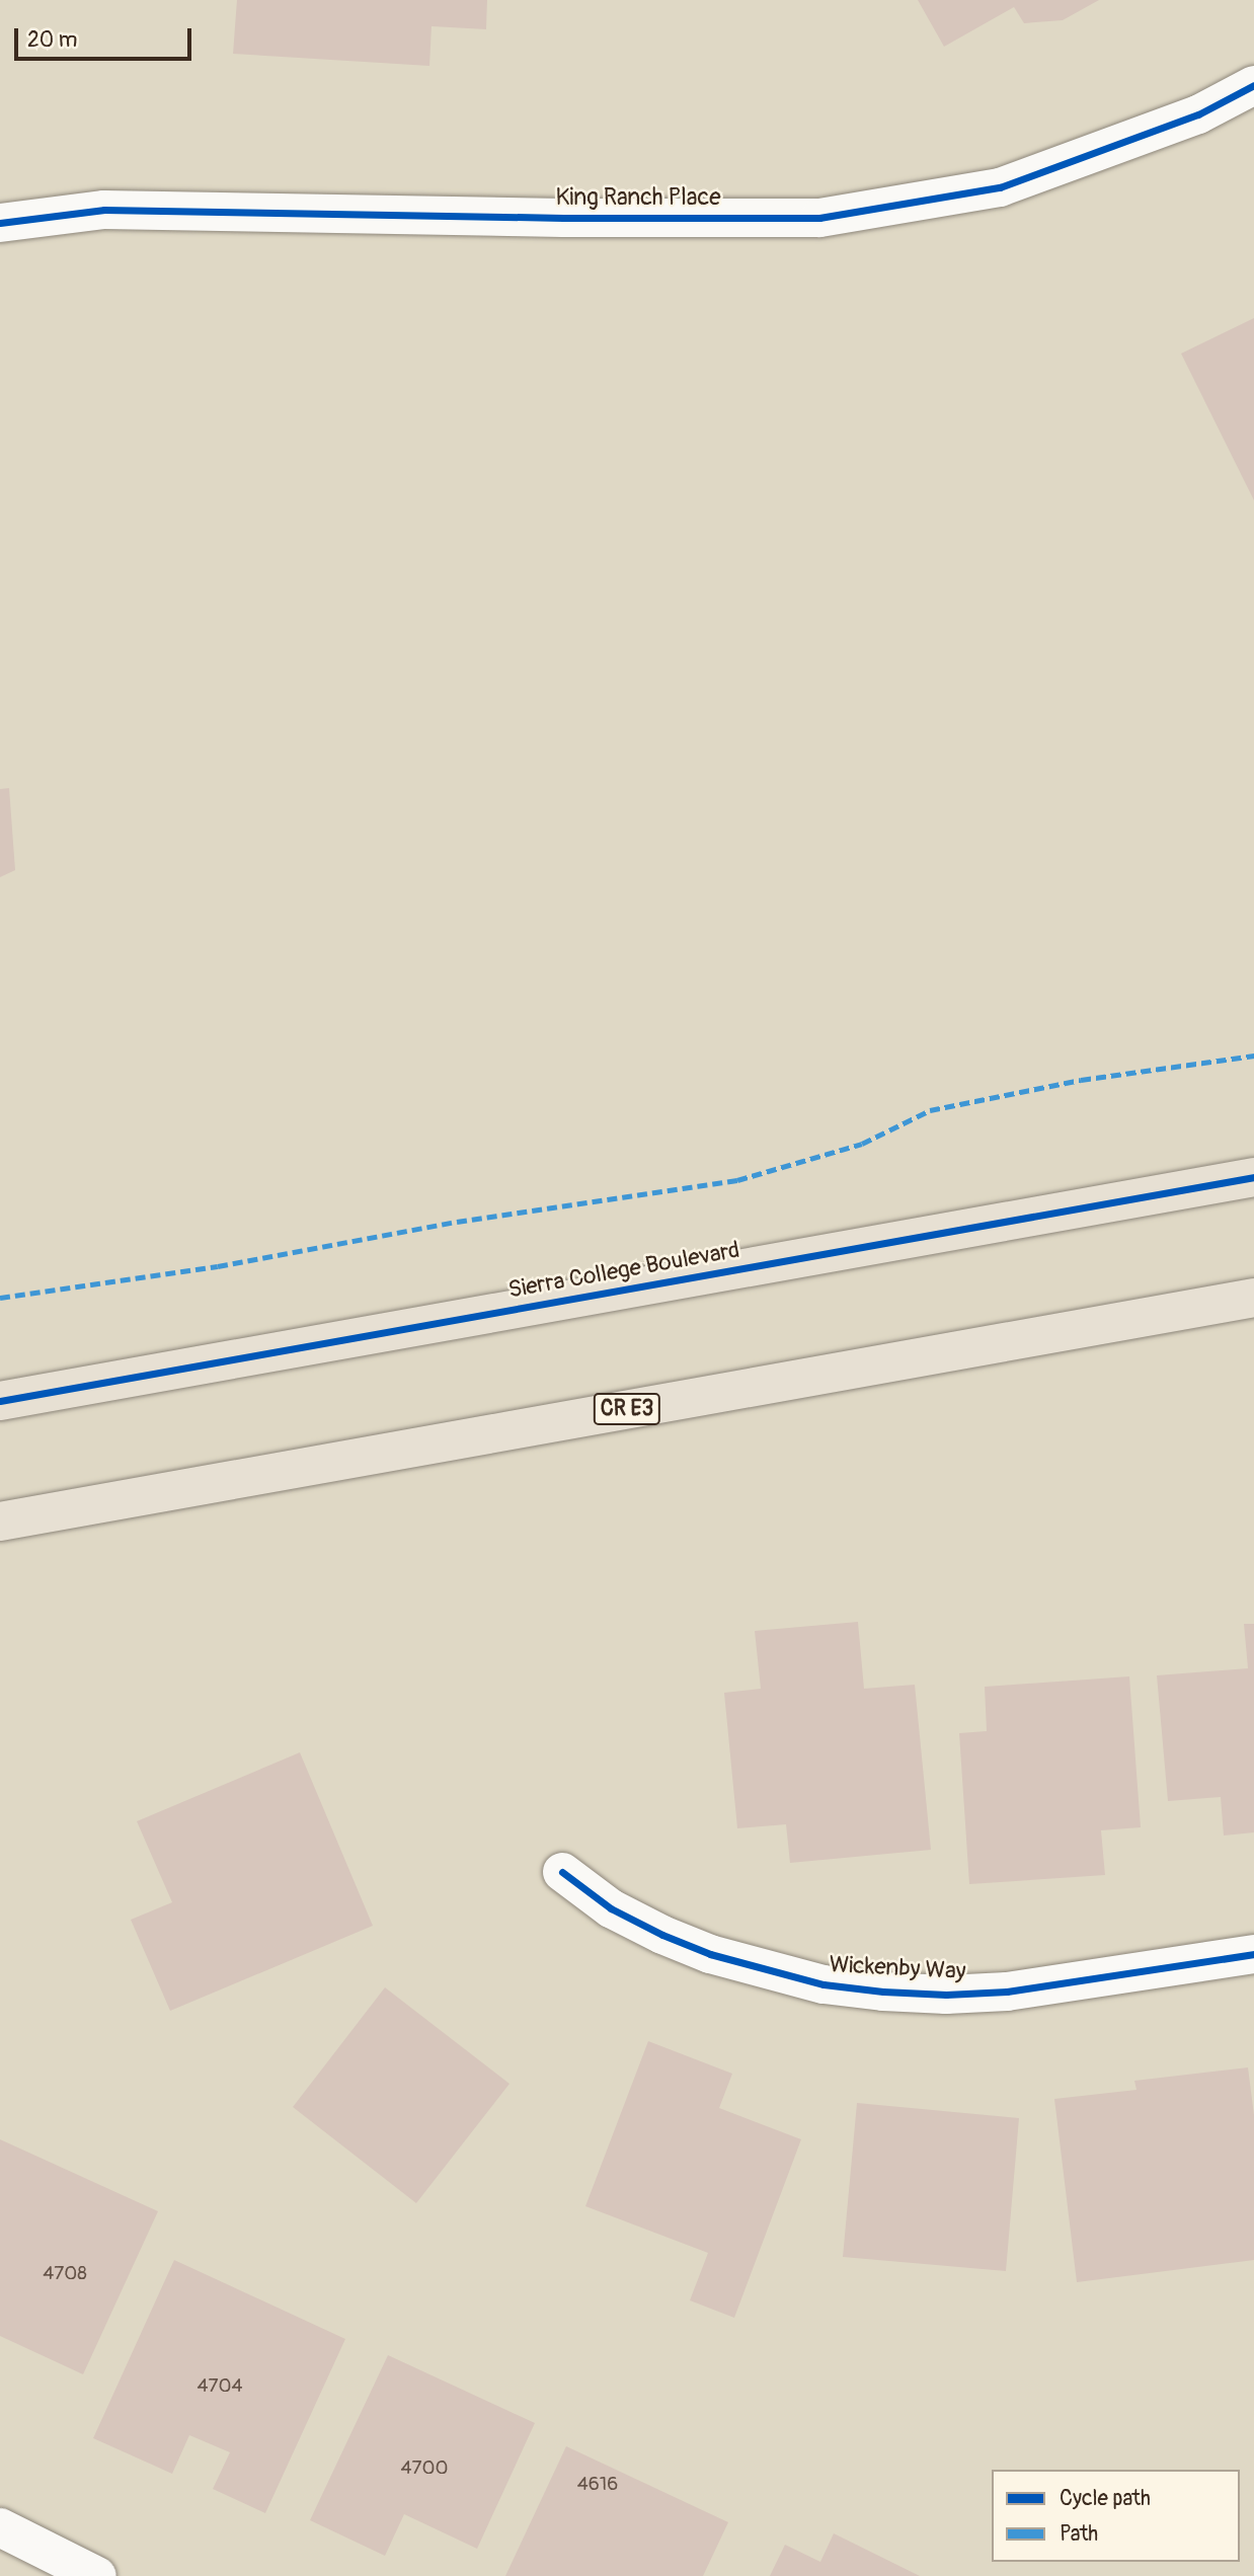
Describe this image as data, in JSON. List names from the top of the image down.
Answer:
{
  "streets": {
    "main road": ["Sierra College Boulevard", "CR E3"],
    "street": ["King Ranch Place", "Wickenby Way"]
  },
  "house_numbers": [
    "4708",
    "4704",
    "4700",
    "4616"
  ],
  "legend": ["Cycle path", "Path"],
  "scale_bar": "20 m"
}
